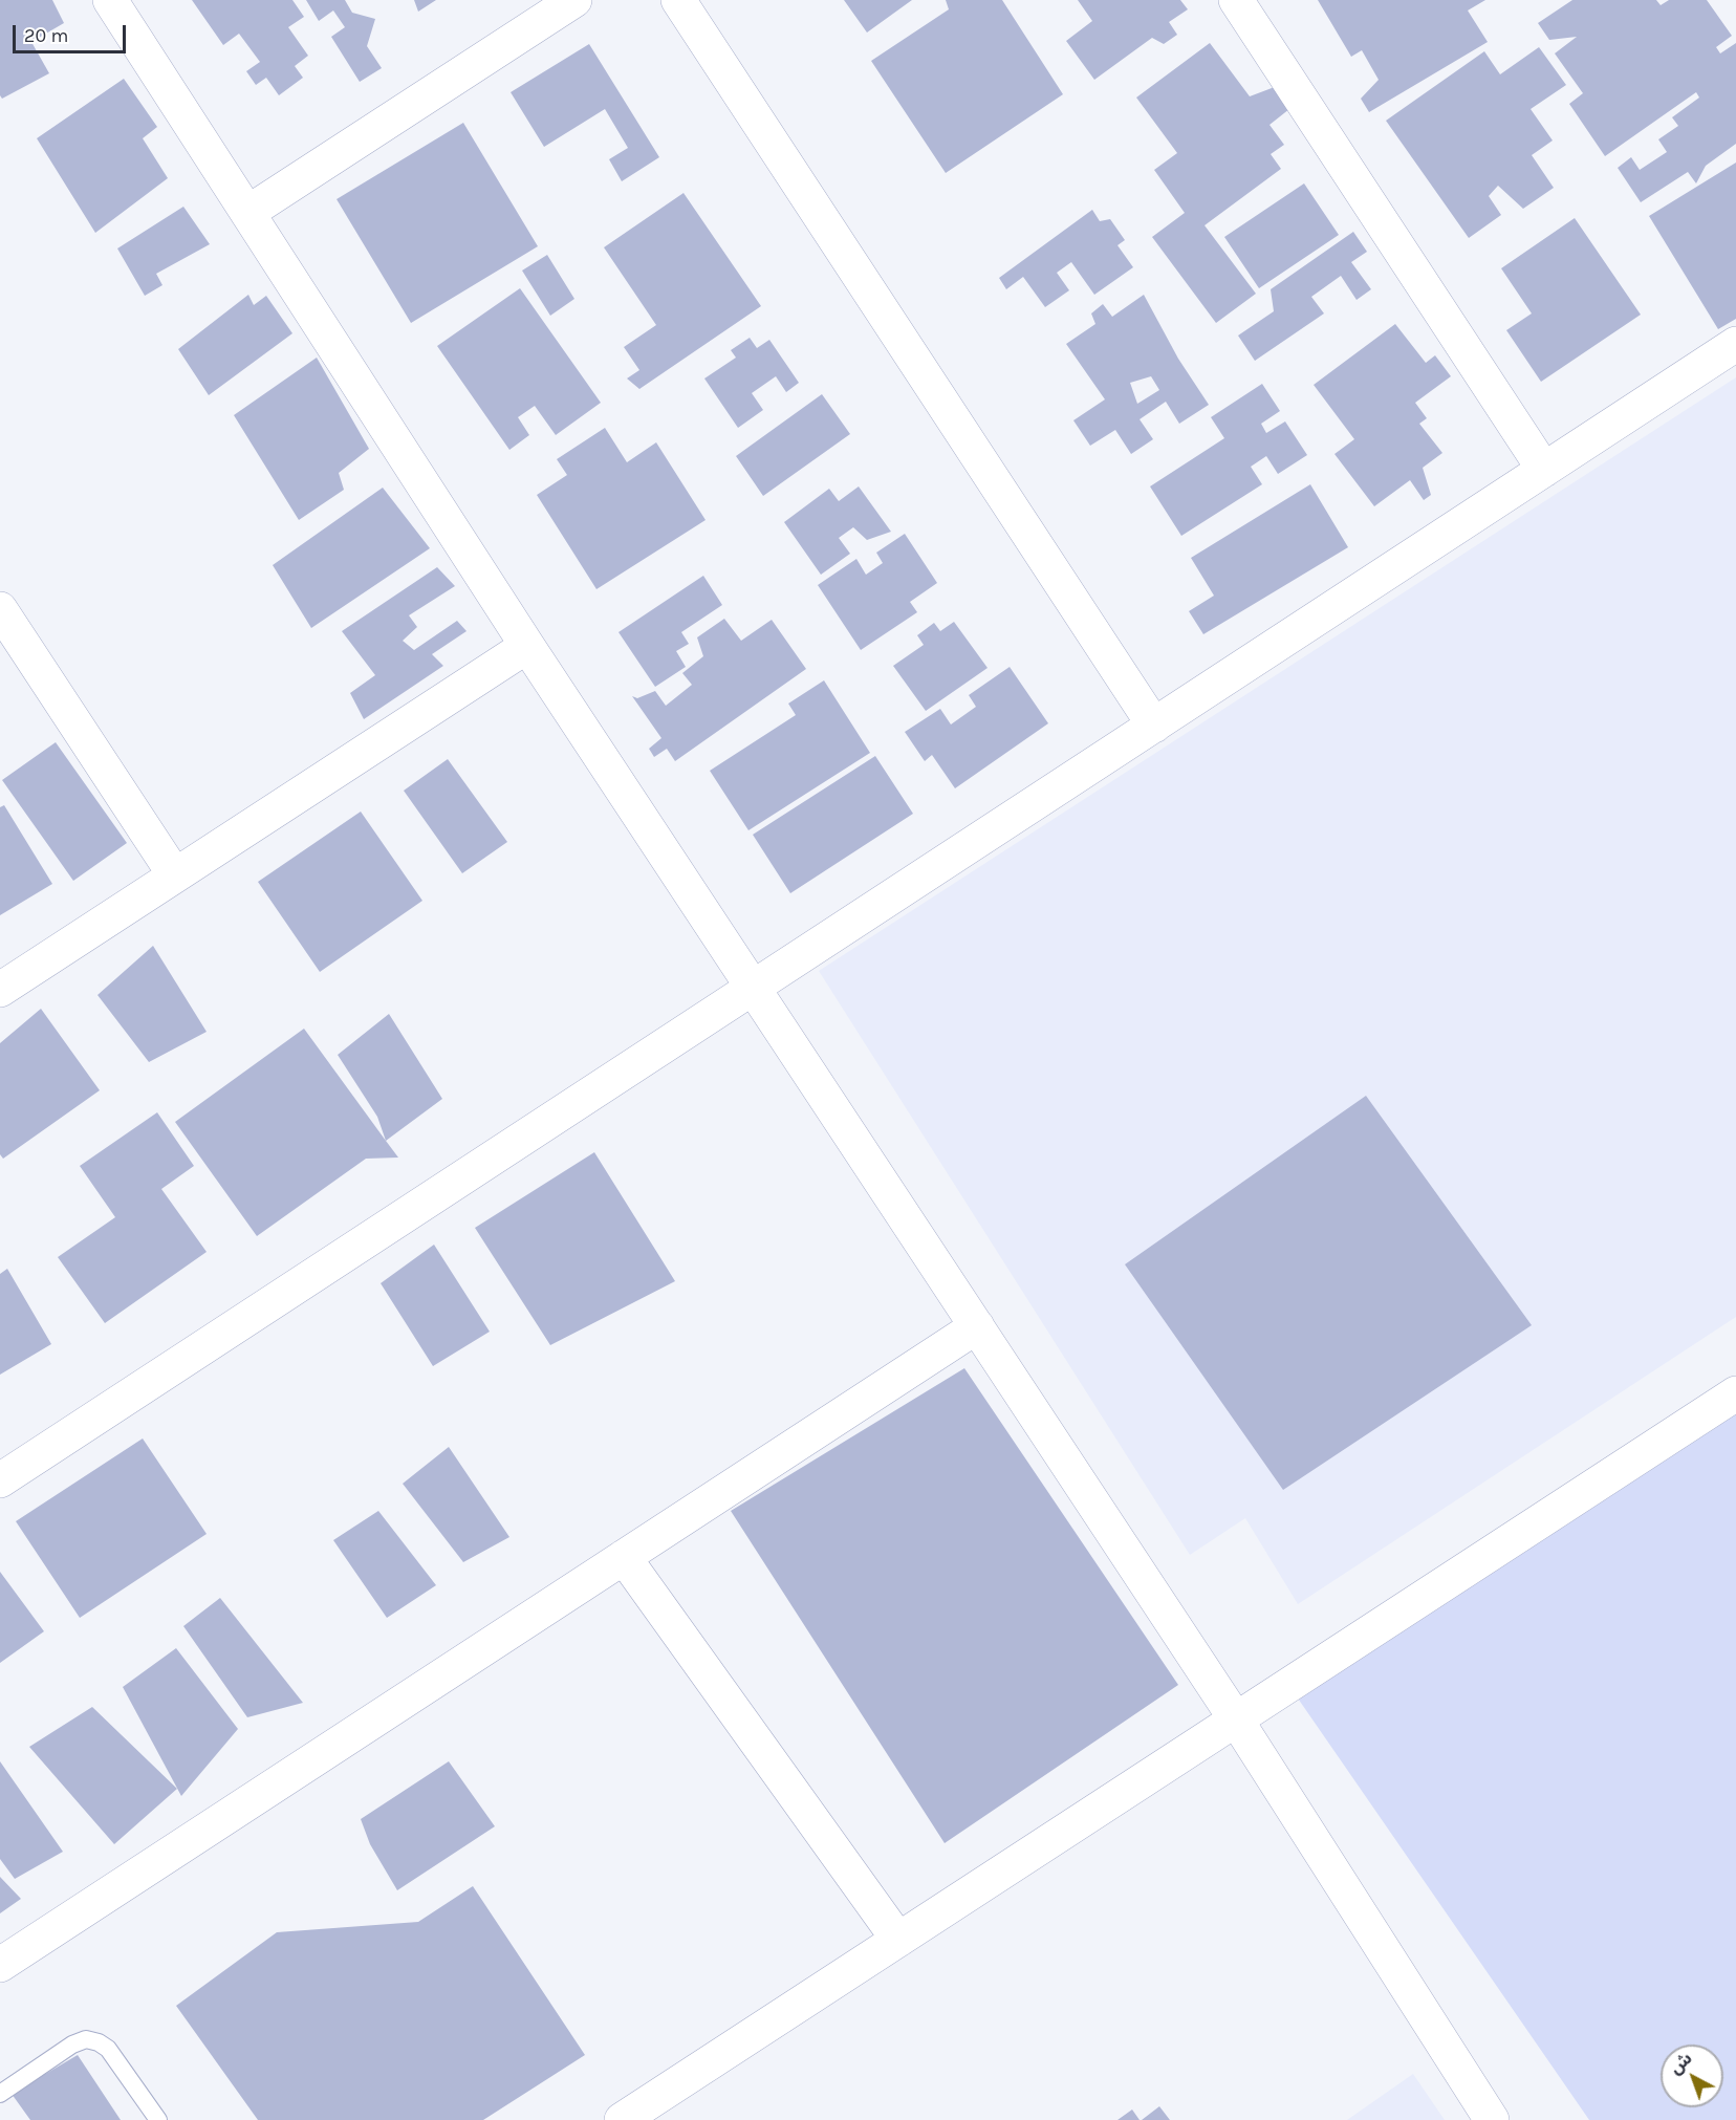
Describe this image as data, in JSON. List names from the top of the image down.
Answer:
{
  "scale_bar": "20 m",
  "north": "top left"
}
